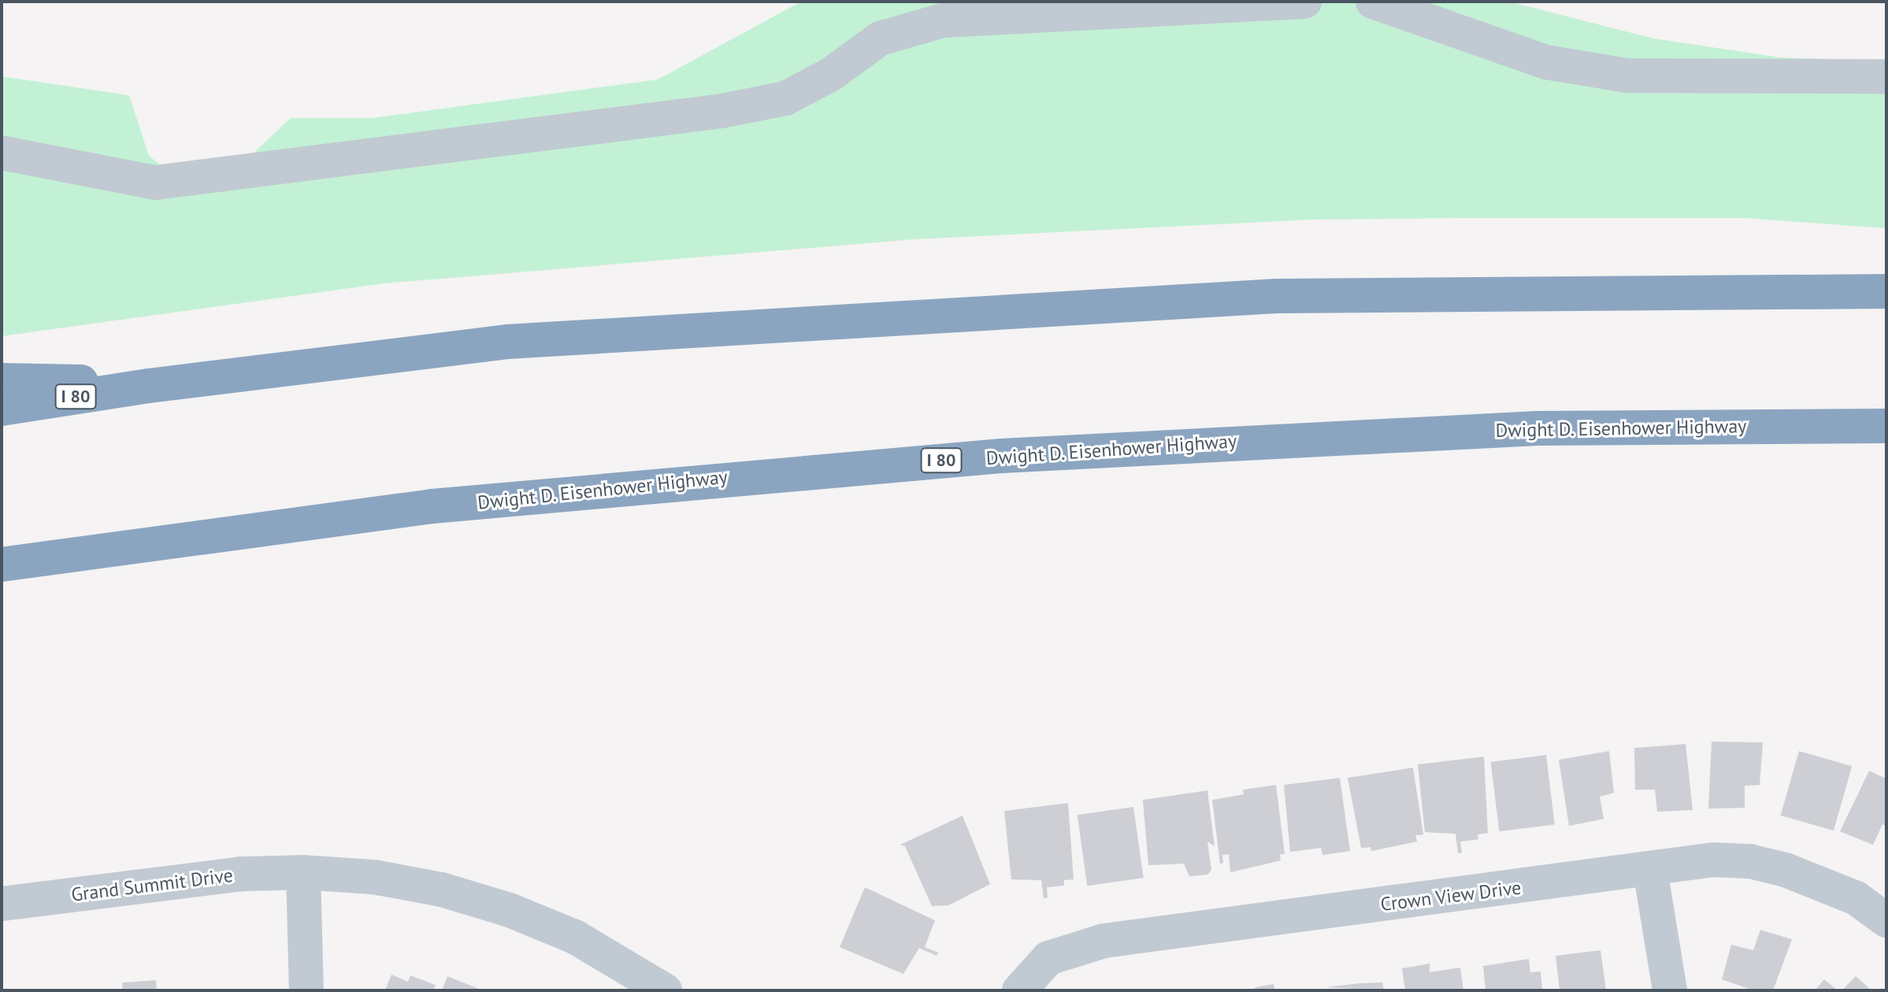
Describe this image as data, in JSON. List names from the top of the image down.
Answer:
{
  "streets": {
    "highway": ["I 80", "Dwight D. Eisenhower Highway"],
    "street": ["Grand Summit Drive", "Crown View Drive"]
  }
}
